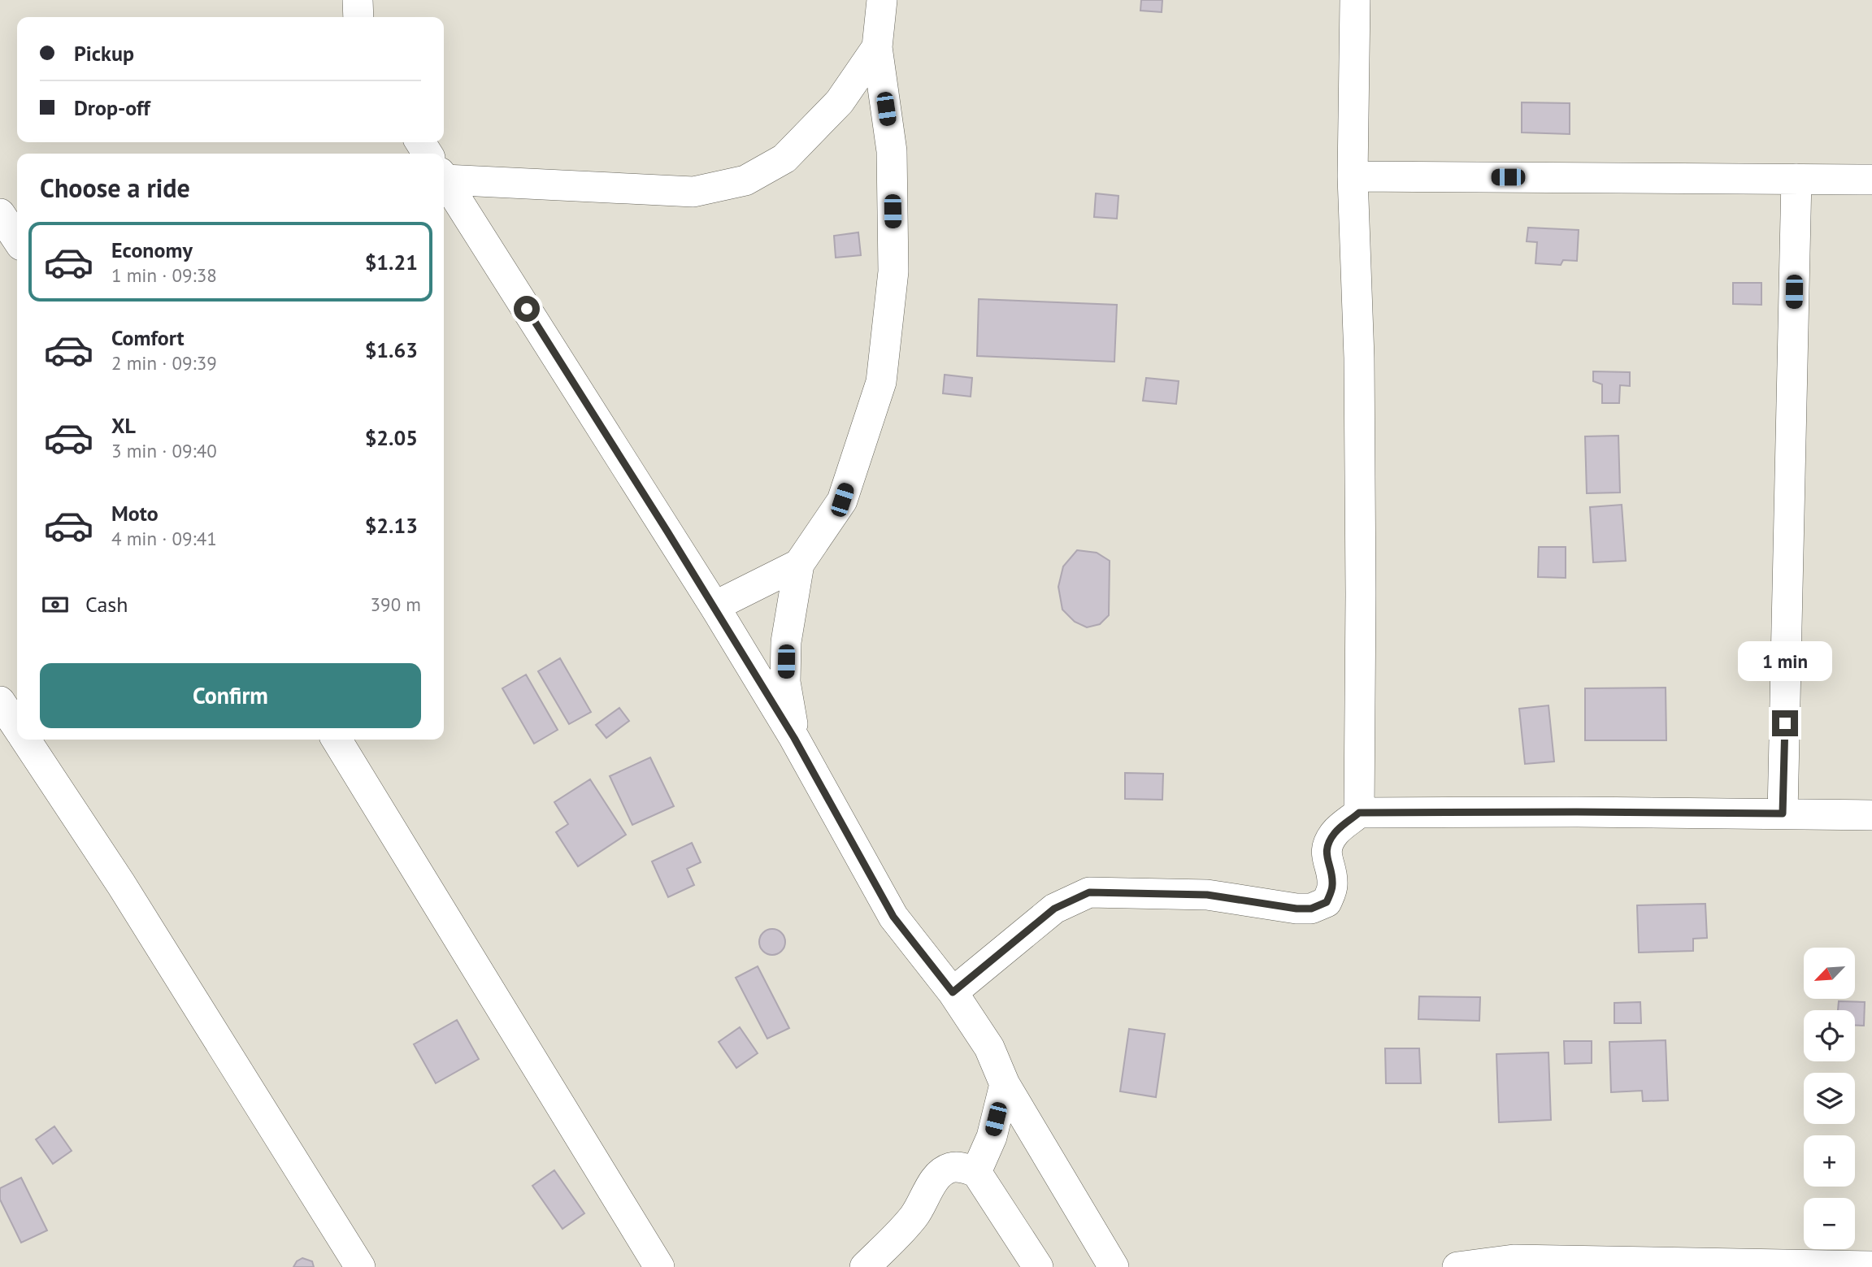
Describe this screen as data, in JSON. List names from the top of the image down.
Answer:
{
  "north": "bottom left",
  "page": {
    "banner": ["Pickup", "Drop-off"],
    "heading": "Choose a ride",
    "list": [
      {
        "name": "Economy",
        "note": "1 min · 09:38",
        "value": "$1.21"
      },
      {
        "name": "Comfort",
        "note": "2 min · 09:39",
        "value": "$1.63"
      },
      {
        "name": "XL",
        "note": "3 min · 09:40",
        "value": "$2.05"
      },
      {
        "name": "Moto",
        "note": "4 min · 09:41",
        "value": "$2.13"
      }
    ],
    "pay": ["Cash", "390 m"],
    "bubble": "1 min",
    "buttons": "Confirm",
    "map_buttons": ["+", "−"]
  }
}
